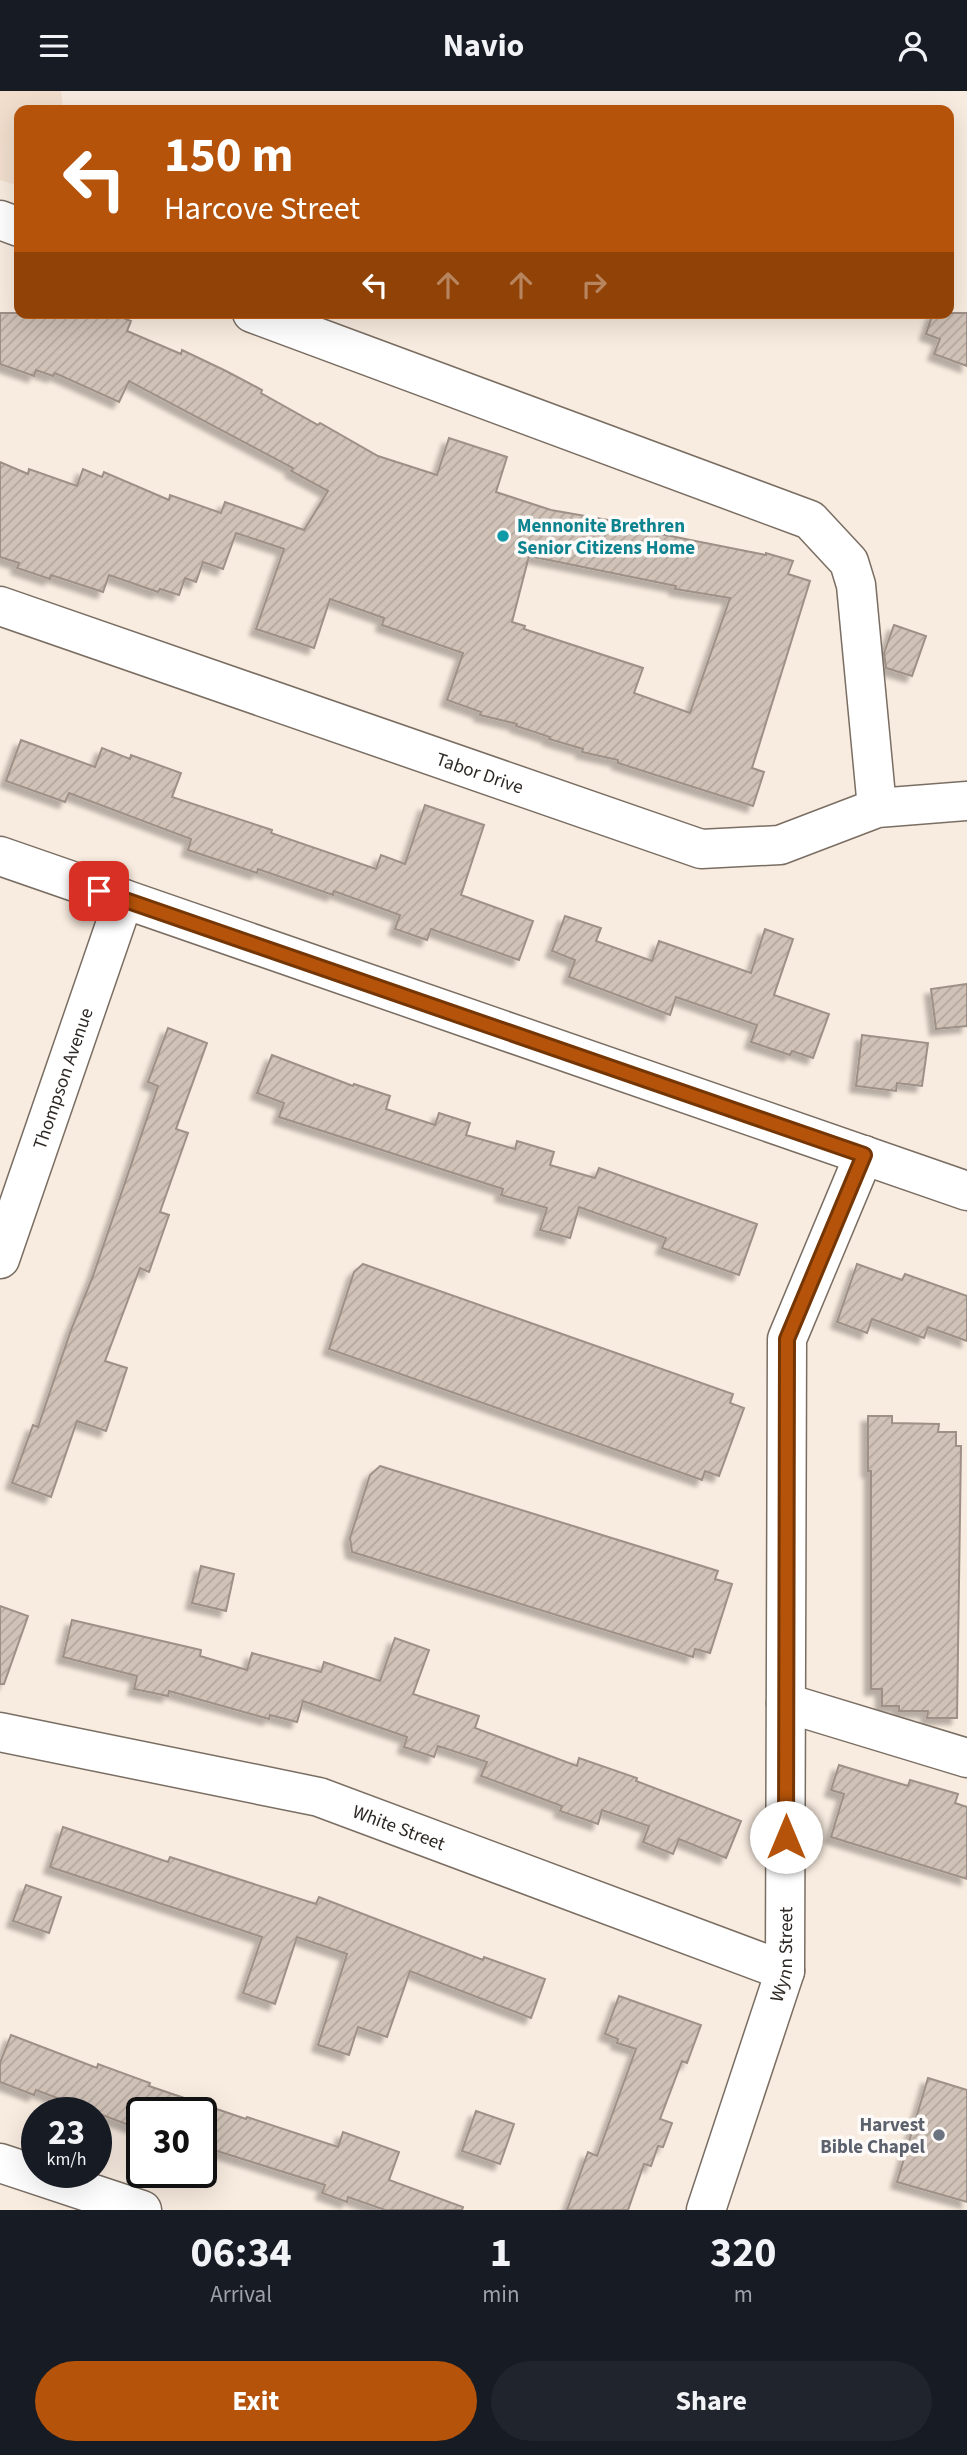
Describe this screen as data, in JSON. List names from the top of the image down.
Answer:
{
  "streets": {
    "street": [
      "Tabor Drive",
      "Thompson Avenue",
      "White Street",
      "Wynn Street"
    ]
  },
  "crossings": [
    ["White Street", "Wynn Street"]
  ],
  "places": ["Mennonite Brethren Senior Citizens Home", "Harvest Bible Chapel"],
  "page": {
    "header": "Navio",
    "turn": ["150 m", "Harcove Street"],
    "speed": "23 km/h",
    "limit": "30",
    "eta": [
      "06:34",
      "Arrival",
      "1",
      "min",
      "320",
      "m"
    ],
    "buttons": ["Exit", "Share"]
  }
}
